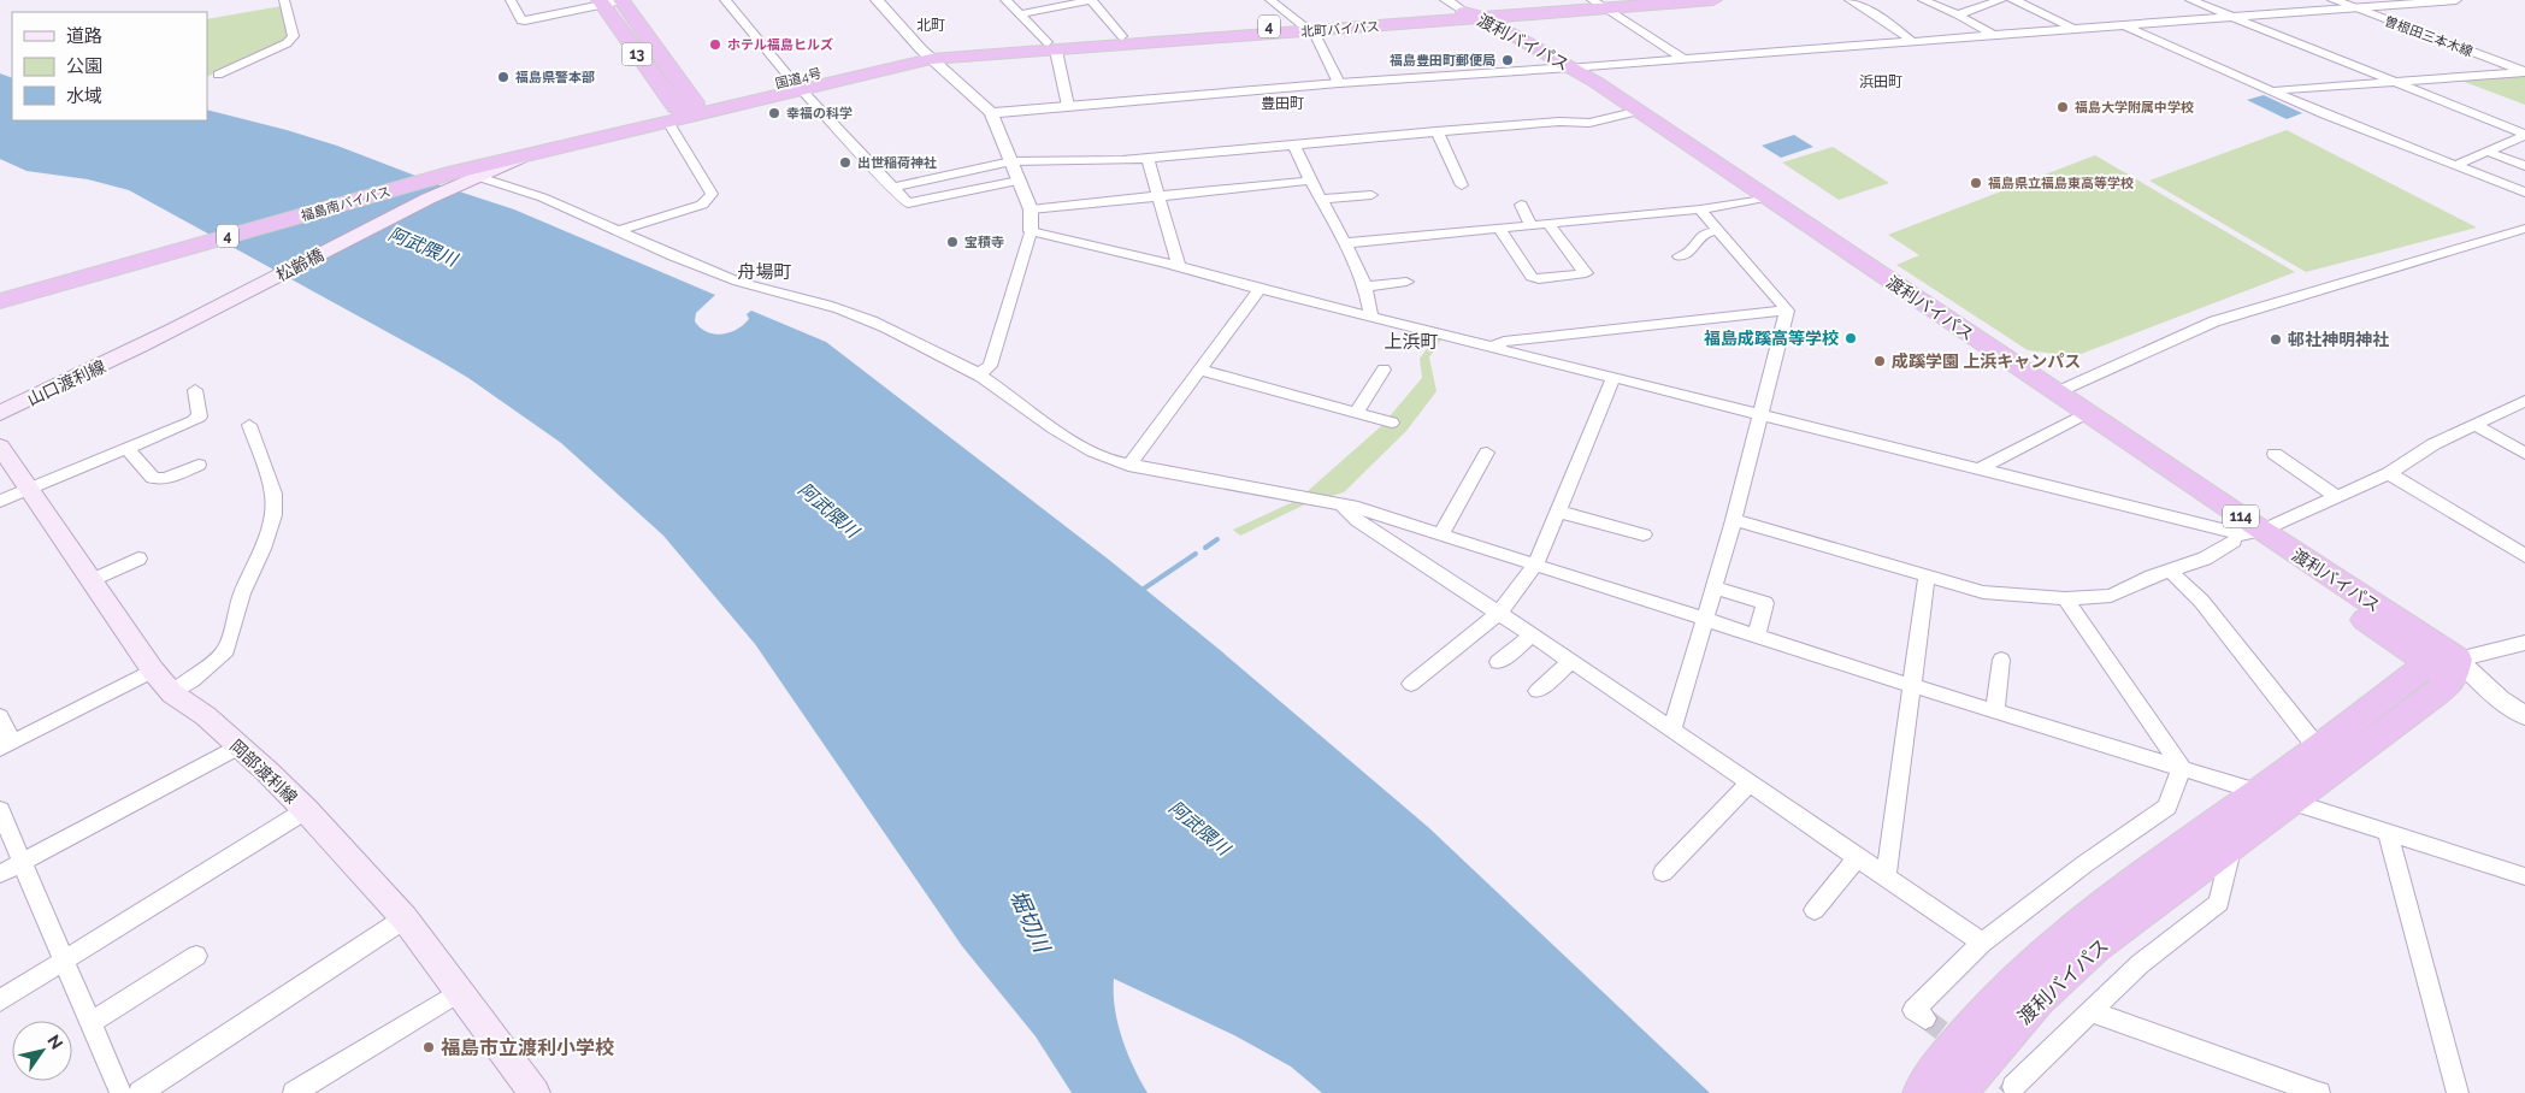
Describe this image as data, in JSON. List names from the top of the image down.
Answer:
{
  "streets": {
    "highway": [
      "4",
      "北町バイパス",
      "渡利バイパス",
      "13",
      "国道4号",
      "福島南バイパス",
      "114"
    ],
    "main road": ["松齢橋", "山口渡利線", "岡部渡利線"],
    "street": ["曽根田三本木線"]
  },
  "crossings": [
    ["北町バイパス", "渡利バイパス"],
    ["北町バイパス", "国道4号"],
    ["13", "国道4号"],
    ["13", "福島南バイパス"],
    ["国道4号", "福島南バイパス"],
    ["福島南バイパス", "松齢橋"],
    ["松齢橋", "山口渡利線"]
  ],
  "districts": [
    "北町",
    "浜田町",
    "豊田町",
    "舟場町",
    "上浜町"
  ],
  "water": ["阿武隈川", "堀切川"],
  "places": [
    "ホテル福島ヒルズ",
    "福島豊田町郵便局",
    "福島県警本部",
    "福島大学附属中学校",
    "幸福の科学",
    "出世稲荷神社",
    "福島県立福島東高等学校",
    "宝積寺",
    "福島成蹊高等学校",
    "邨社神明神社",
    "成蹊学園 上浜キャンパス",
    "福島市立渡利小学校"
  ],
  "legend": ["道路", "公園", "水域"],
  "north": "top right"
}
